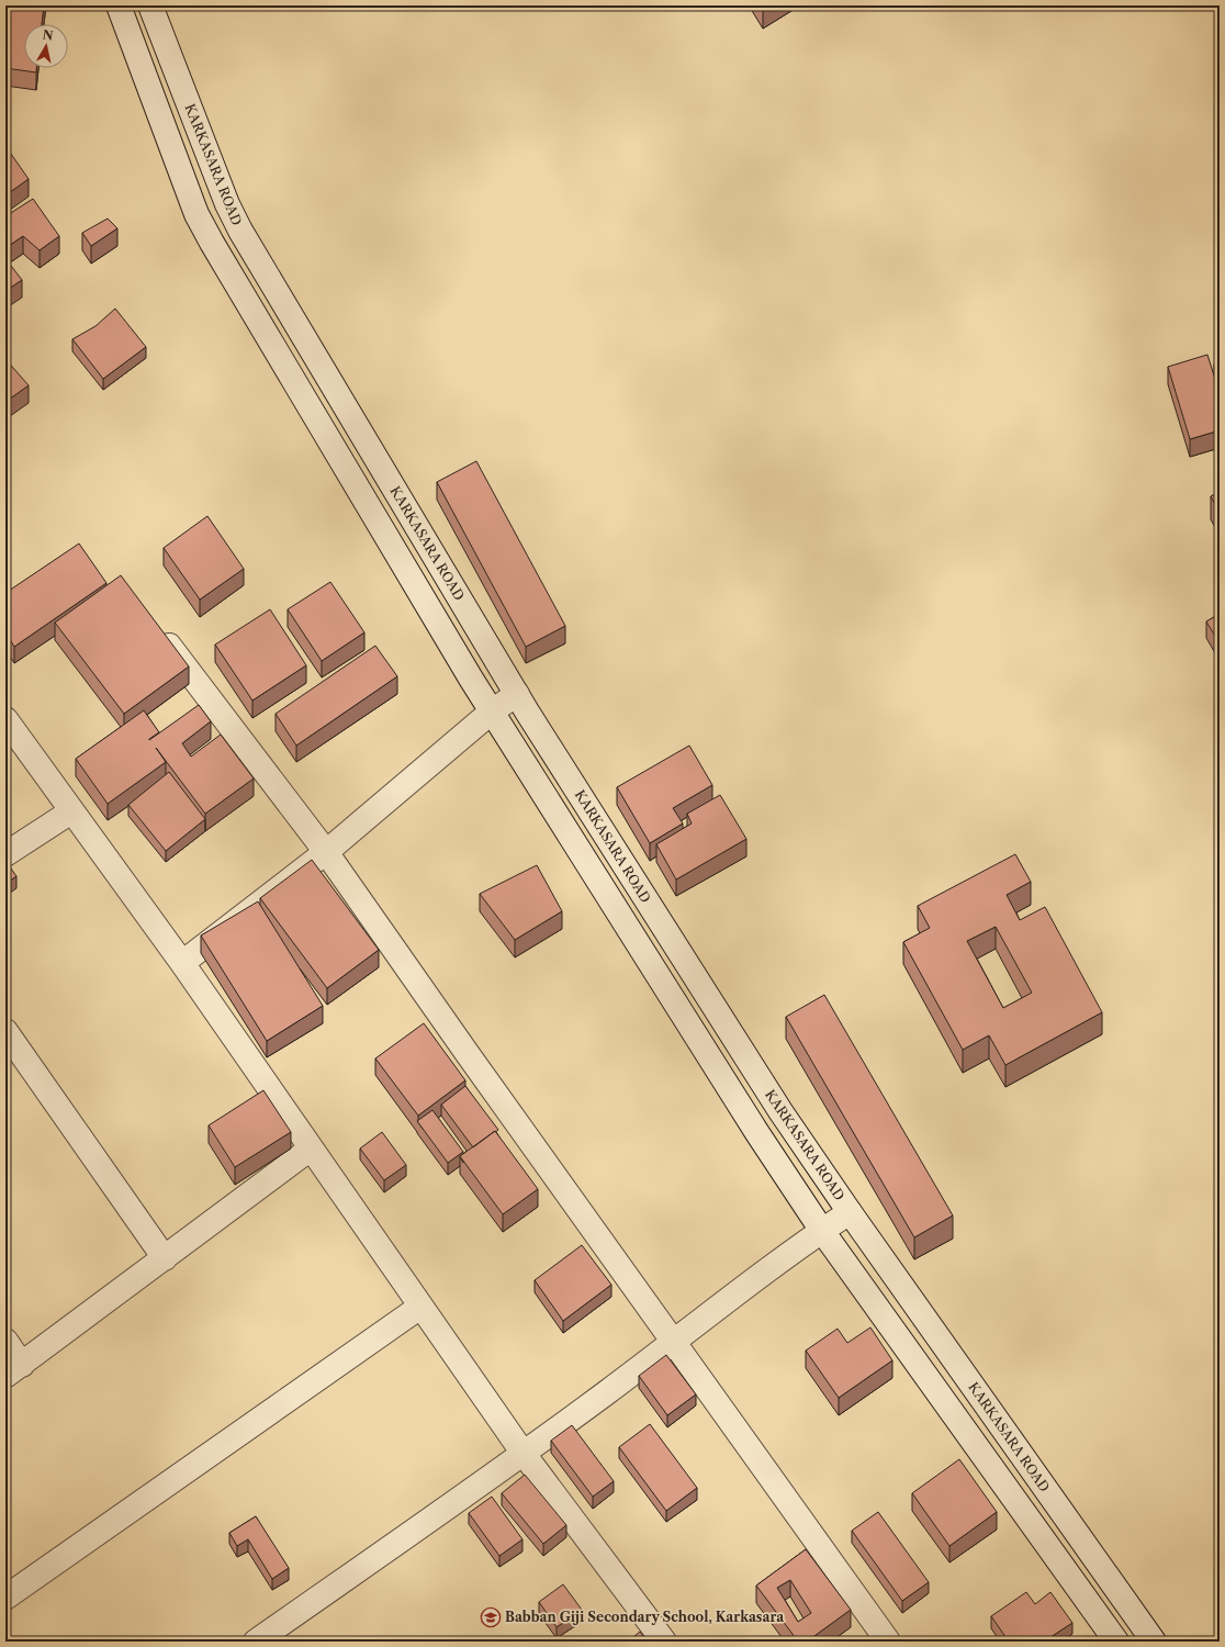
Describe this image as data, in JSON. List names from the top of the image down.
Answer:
{
  "streets": {
    "street": ["KARKASARA ROAD"]
  },
  "places": {
    "school or university": ["Babban Giji Secondary School, Karkasara"]
  },
  "north": "top"
}
